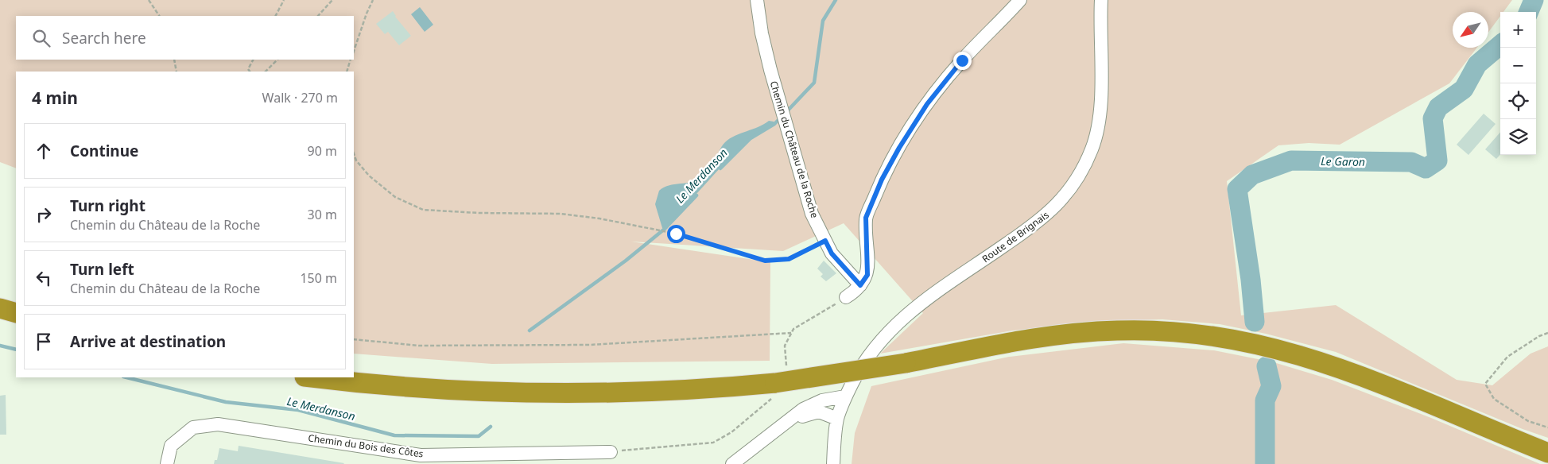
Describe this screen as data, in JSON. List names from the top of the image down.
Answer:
{
  "streets": {
    "street": ["Chemin du Château de la Roche", "Route de Brignais", "Chemin du Bois des Côtes"]
  },
  "water": ["Le Garon", "Le Merdanson"],
  "north": "bottom left",
  "page": {
    "map_buttons": ["+", "−"],
    "search": "Search here",
    "heading": ["4 min", "Walk · 270 m"],
    "list": [
      ["Continue", "90 m"],
      ["Turn right", "Chemin du Château de la Roche", "30 m"],
      ["Turn left", "Chemin du Château de la Roche", "150 m"],
      "Arrive at destination"
    ]
  }
}
